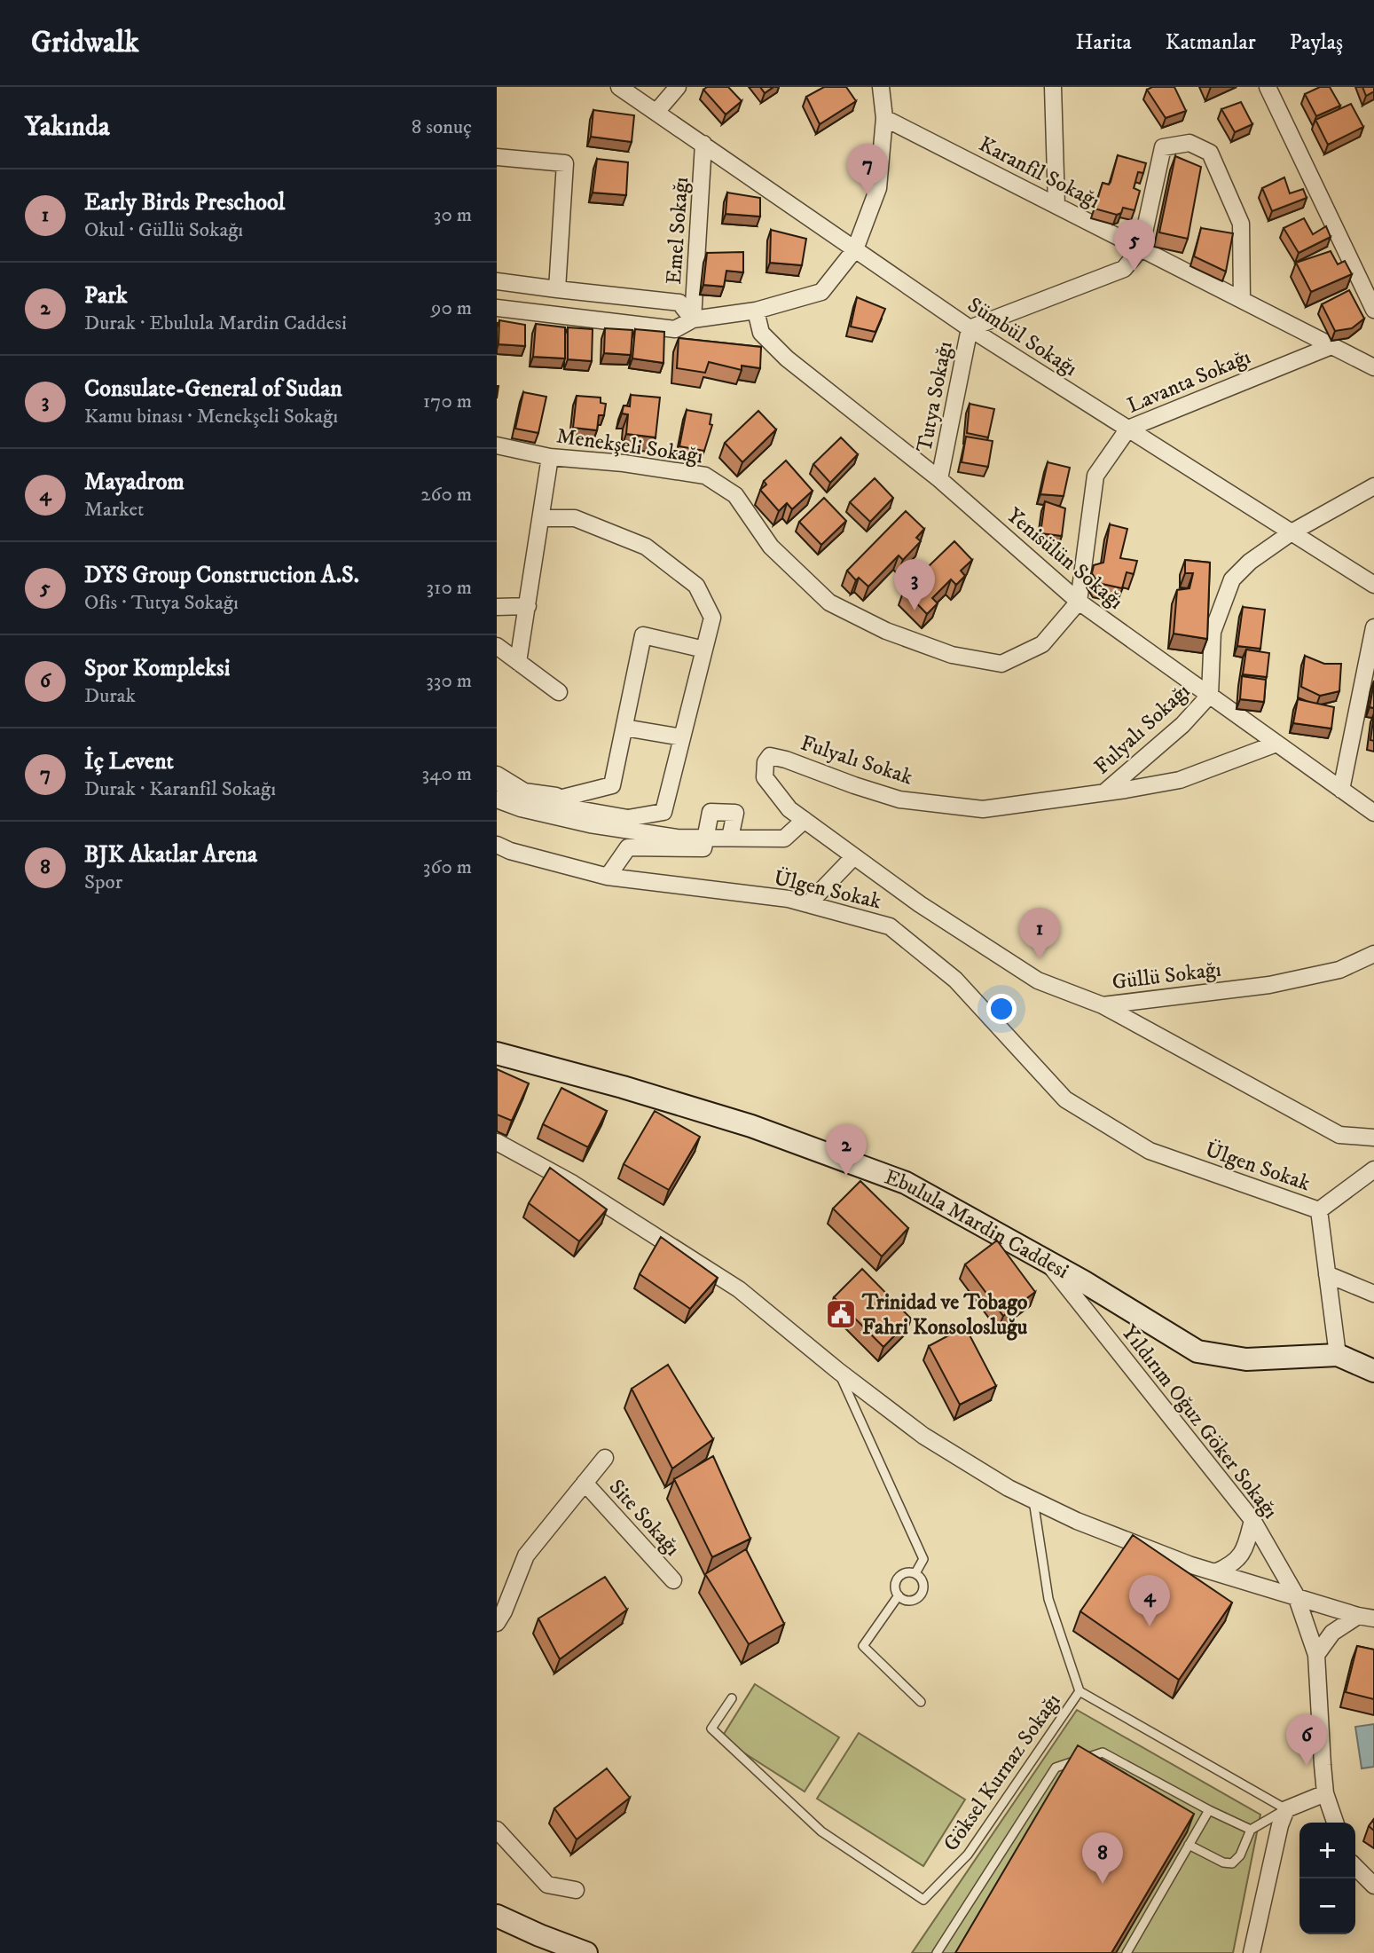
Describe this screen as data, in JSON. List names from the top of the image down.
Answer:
{
  "streets": {
    "street": [
      "Karanfil Sokağı",
      "Emel Sokağı",
      "Sümbül Sokağı",
      "Lavanta Sokağı",
      "Tutya Sokağı",
      "Menekşeli Sokağı",
      "Yenisülün Sokağı",
      "Fulyalı Sokağı",
      "Fulyalı Sokak",
      "Ülgen Sokak",
      "Güllü Sokağı",
      "Ebulula Mardin Caddesi",
      "Yıldırım Oğuz Göker Sokağı",
      "Site Sokağı"
    ],
    "lane": ["Göksel Kurnaz Sokağı"]
  },
  "crossings": [
    ["Karanfil Sokağı", "Lavanta Sokağı"],
    ["Karanfil Sokağı", "Tutya Sokağı"],
    ["Emel Sokağı", "Sümbül Sokağı"],
    ["Sümbül Sokağı", "Lavanta Sokağı"],
    ["Sümbül Sokağı", "Tutya Sokağı"],
    ["Sümbül Sokağı", "Fulyalı Sokağı"],
    ["Lavanta Sokağı", "Menekşeli Sokağı"],
    ["Lavanta Sokağı", "Yenisülün Sokağı"],
    ["Tutya Sokağı", "Yenisülün Sokağı"],
    ["Menekşeli Sokağı", "Yenisülün Sokağı"],
    ["Yenisülün Sokağı", "Fulyalı Sokağı"],
    ["Fulyalı Sokağı", "Fulyalı Sokak"],
    ["Fulyalı Sokak", "Güllü Sokağı"],
    ["Ebulula Mardin Caddesi", "Yıldırım Oğuz Göker Sokağı"]
  ],
  "places": {
    "public building": ["Trinidad ve Tobago Fahri Konsolosluğu"]
  },
  "page": {
    "header": "Gridwalk",
    "nav": ["Harita", "Katmanlar", "Paylaş"],
    "heading": ["Yakında", "8 sonuç"],
    "pins": [
      "7",
      "5",
      "3",
      "1",
      "2",
      "4",
      "6",
      "8"
    ],
    "list": [
      {
        "mark": "1",
        "name": "Early Birds Preschool",
        "note": "Okul · Güllü Sokağı",
        "value": "30 m"
      },
      {
        "mark": "2",
        "name": "Park",
        "note": "Durak · Ebulula Mardin Caddesi",
        "value": "90 m"
      },
      {
        "mark": "3",
        "name": "Consulate-General of Sudan",
        "note": "Kamu binası · Menekşeli Sokağı",
        "value": "170 m"
      },
      {
        "mark": "4",
        "name": "Mayadrom",
        "note": "Market",
        "value": "260 m"
      },
      {
        "mark": "5",
        "name": "DYS Group Construction A.S.",
        "note": "Ofis · Tutya Sokağı",
        "value": "310 m"
      },
      {
        "mark": "6",
        "name": "Spor Kompleksi",
        "note": "Durak",
        "value": "330 m"
      },
      {
        "mark": "7",
        "name": "İç Levent",
        "note": "Durak · Karanfil Sokağı",
        "value": "340 m"
      },
      {
        "mark": "8",
        "name": "BJK Akatlar Arena",
        "note": "Spor",
        "value": "360 m"
      }
    ],
    "map_buttons": ["+", "−"]
  }
}
